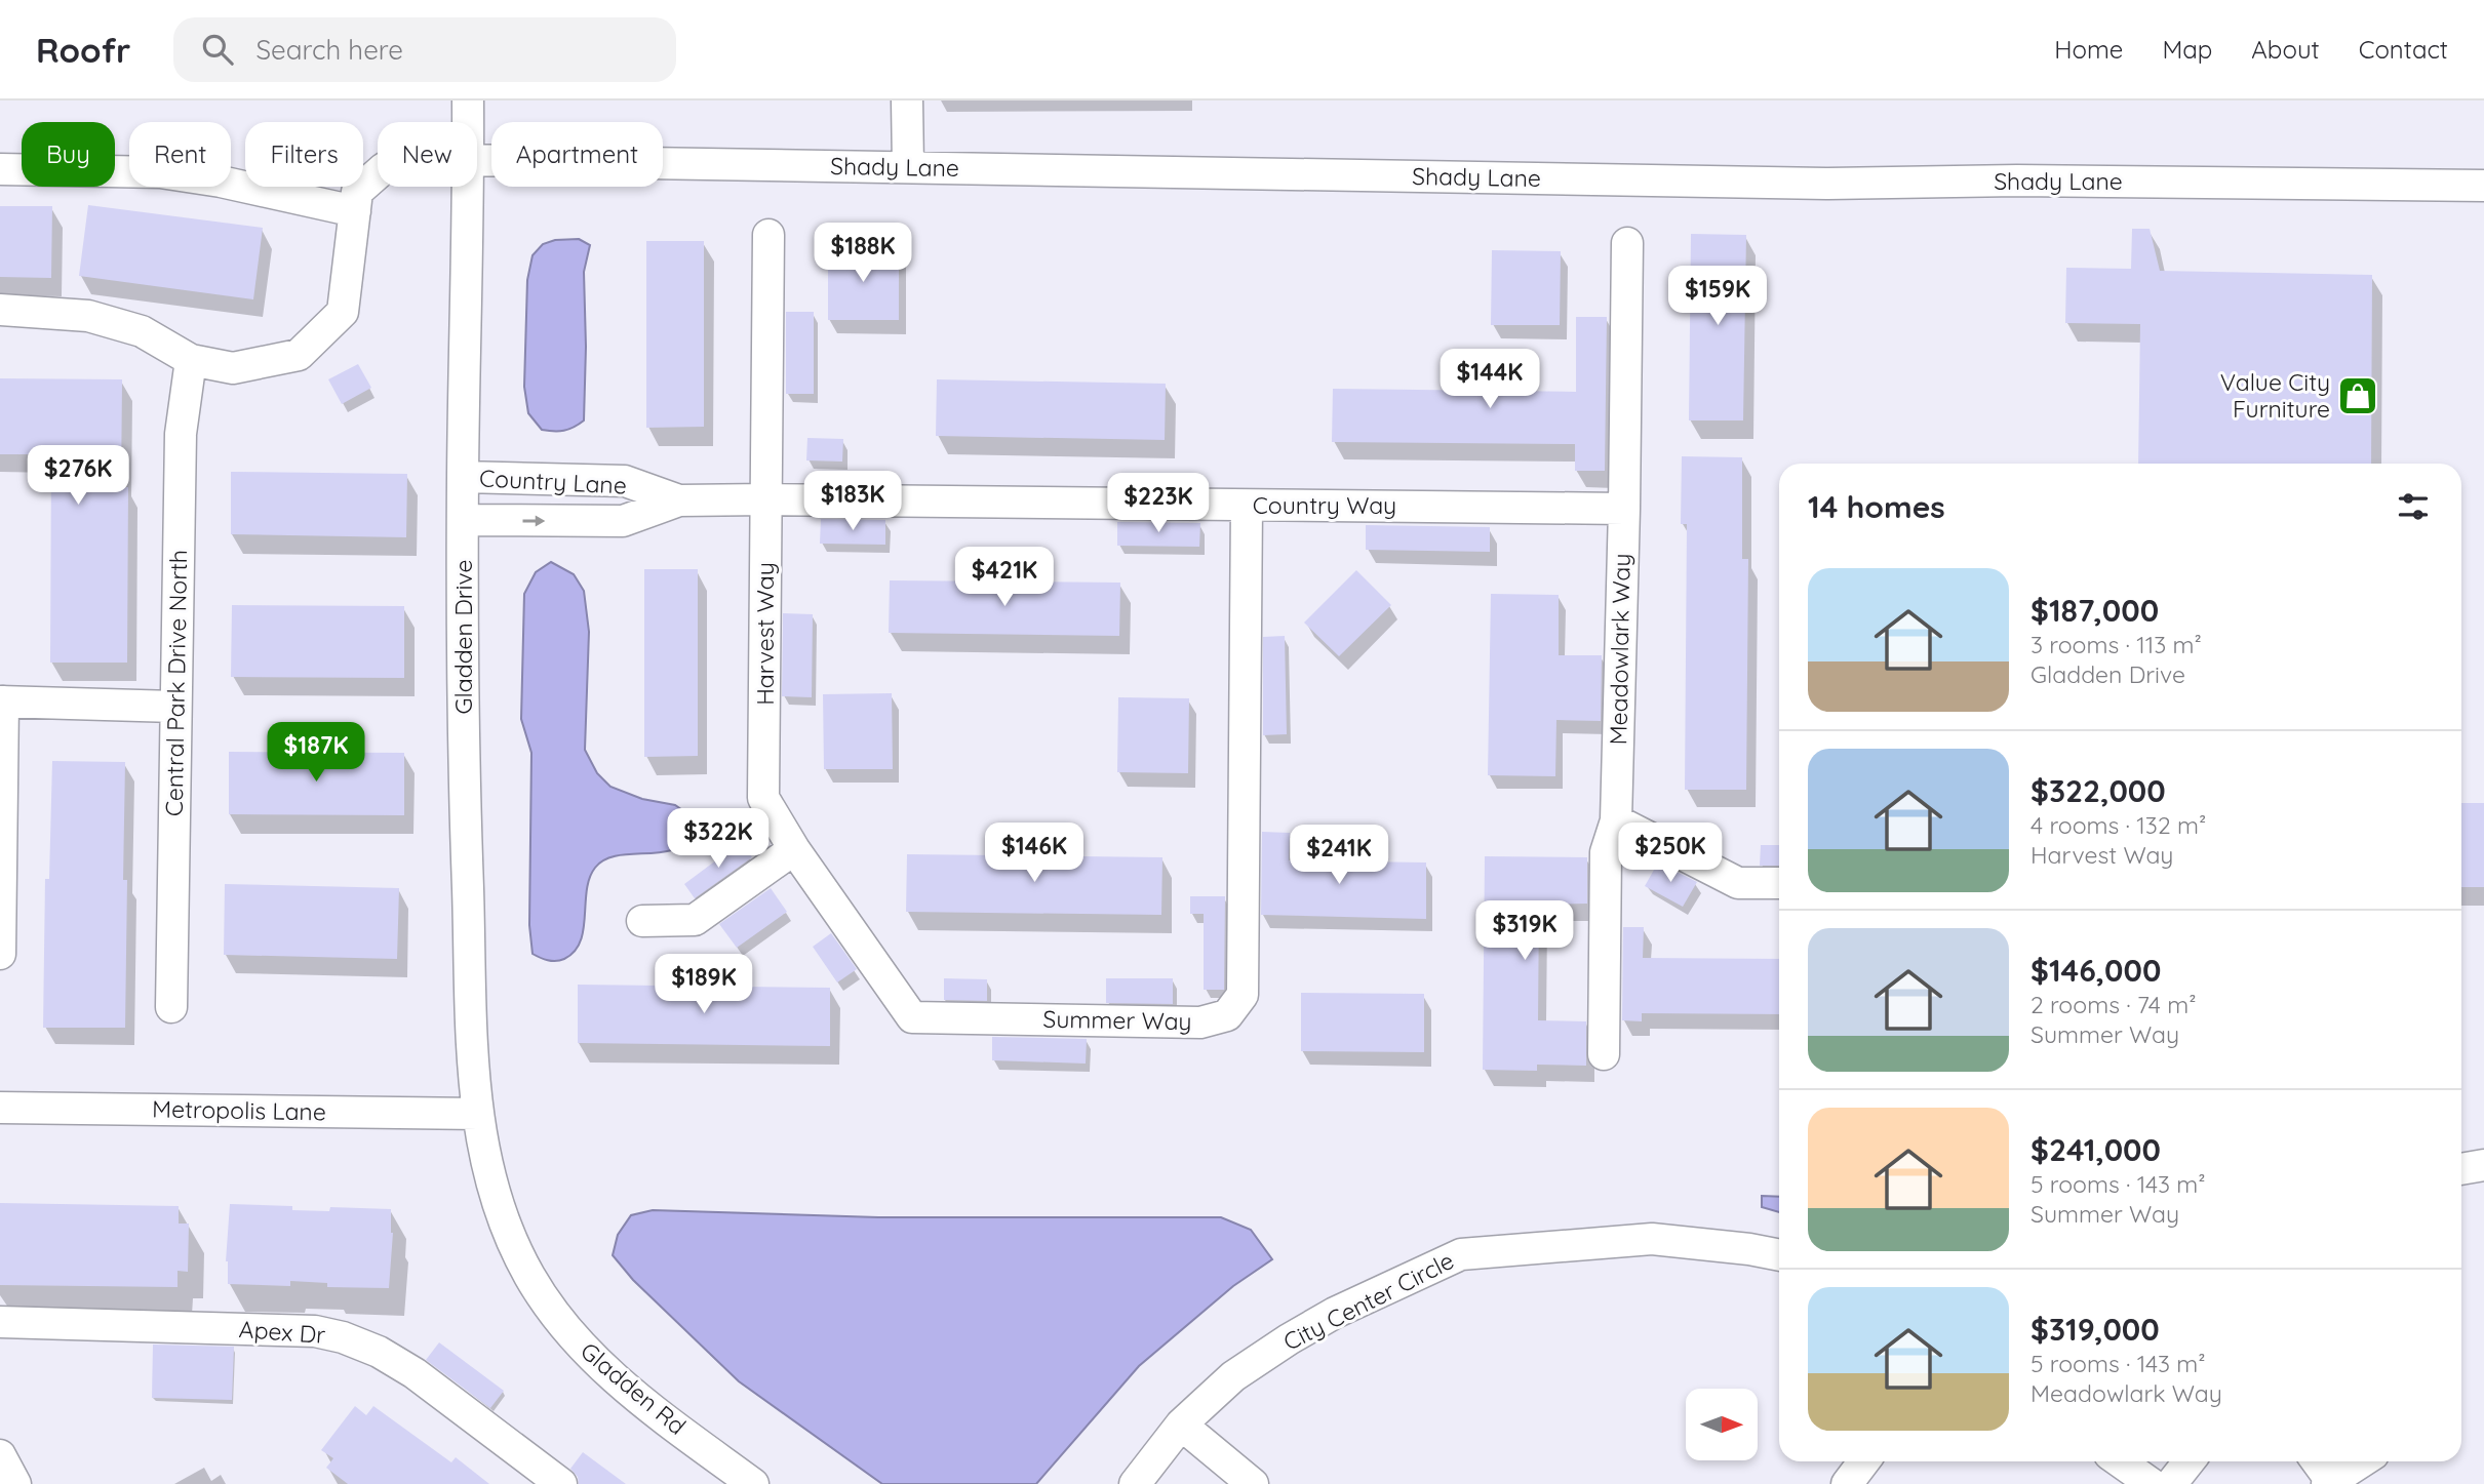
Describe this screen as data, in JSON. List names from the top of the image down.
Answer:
{
  "streets": {
    "street": [
      "Shady Lane",
      "Country Lane",
      "Country Way",
      "Harvest Way",
      "Gladden Drive",
      "Meadowlark Way",
      "Central Park Drive North",
      "Summer Way",
      "Metropolis Lane",
      "City Center Circle",
      "Apex Dr",
      "Gladden Rd"
    ]
  },
  "crossings": [
    ["Shady Lane", "Central Park Drive North"],
    ["Country Lane", "Country Way"],
    ["Country Lane", "Gladden Drive"],
    ["Country Way", "Harvest Way"],
    ["Country Way", "Meadowlark Way"],
    ["Country Way", "Summer Way"],
    ["Harvest Way", "Summer Way"],
    ["Gladden Drive", "Metropolis Lane"],
    ["Gladden Drive", "Gladden Rd"],
    ["Metropolis Lane", "Gladden Rd"]
  ],
  "places": {
    "shop": ["Value City Furniture"]
  },
  "north": "right",
  "page": {
    "header": "Roofr",
    "search": "Search here",
    "nav": [
      "Home",
      "Map",
      "About",
      "Contact"
    ],
    "chip": [
      "Buy",
      "Rent",
      "Filters",
      "New",
      "Apartment"
    ],
    "price": [
      "$188K",
      "$159K",
      "$144K",
      "$276K",
      "$183K",
      "$223K",
      "$421K",
      "$187K",
      "$322K",
      "$146K",
      "$250K",
      "$241K",
      "$319K",
      "$189K"
    ],
    "heading": "14 homes",
    "list": [
      {
        "name": "$187,000",
        "note": "3 rooms · 113 m² · Gladden Drive"
      },
      {
        "name": "$322,000",
        "note": "4 rooms · 132 m² · Harvest Way"
      },
      {
        "name": "$146,000",
        "note": "2 rooms · 74 m² · Summer Way"
      },
      {
        "name": "$241,000",
        "note": "5 rooms · 143 m² · Summer Way"
      },
      {
        "name": "$319,000",
        "note": "5 rooms · 143 m² · Meadowlark Way"
      }
    ]
  }
}
